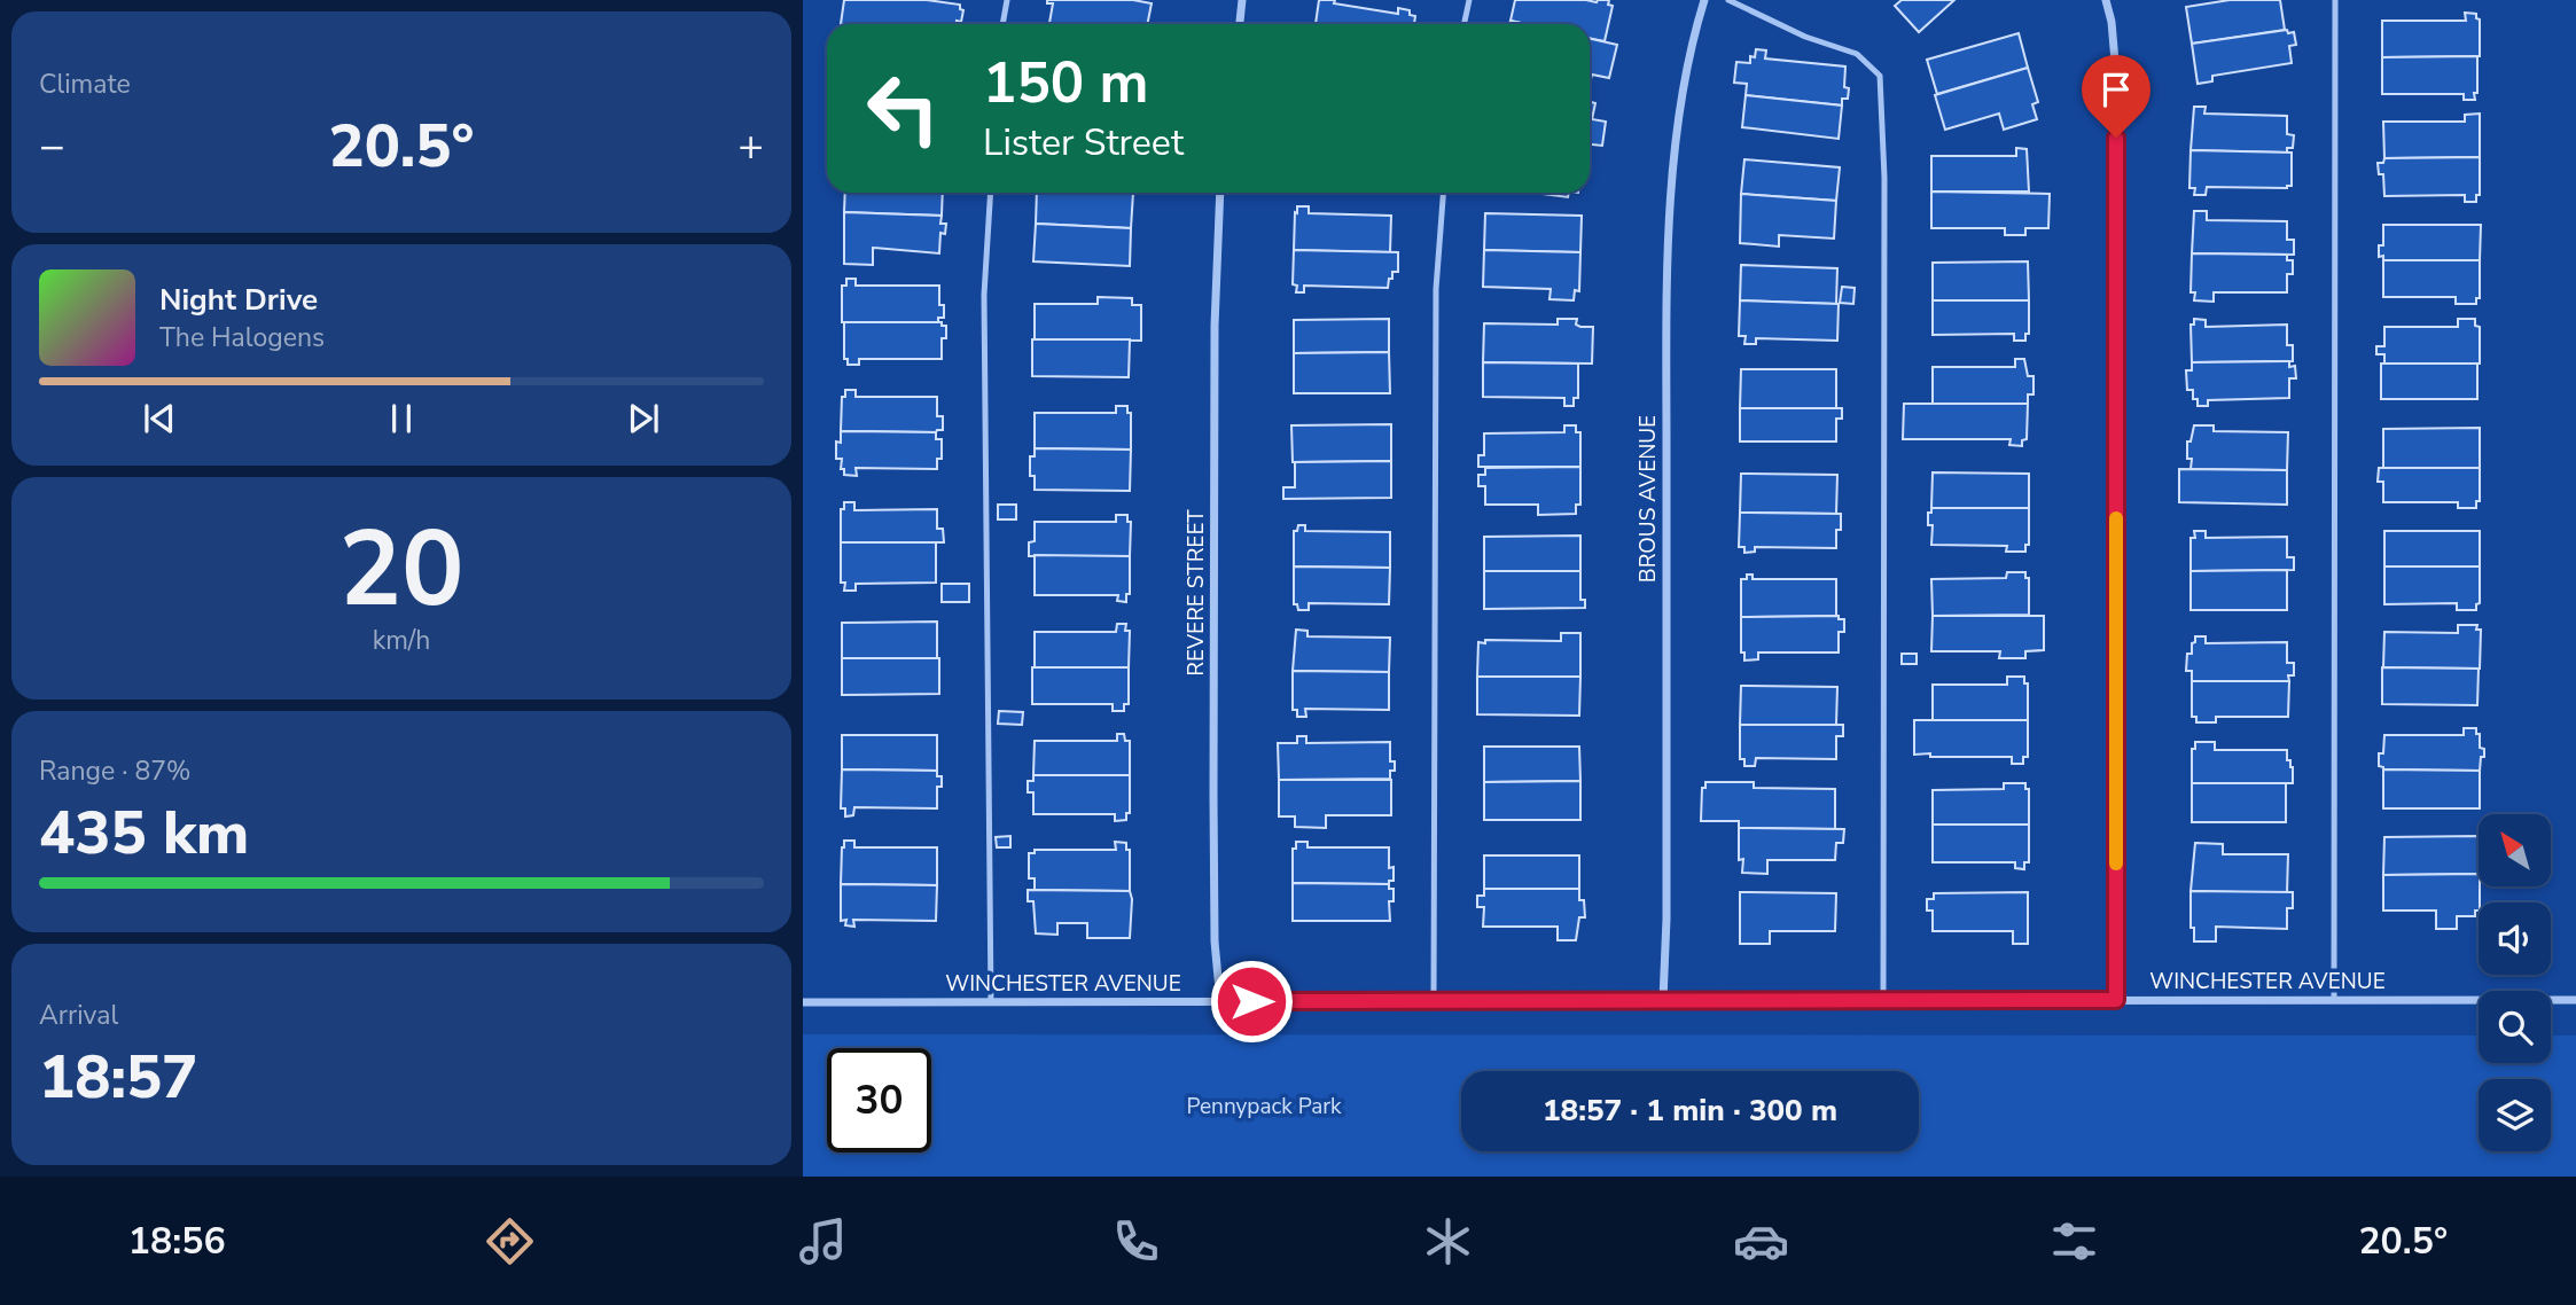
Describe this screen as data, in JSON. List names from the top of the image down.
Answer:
{
  "streets": {
    "street": ["BROUS AVENUE", "REVERE STREET", "WINCHESTER AVENUE"]
  },
  "crossings": [
    ["BROUS AVENUE", "WINCHESTER AVENUE"],
    ["REVERE STREET", "WINCHESTER AVENUE"]
  ],
  "parks": ["Pennypack Park"],
  "north": "top left",
  "page": {
    "tile": [
      "Climate",
      ["20", "km/h"],
      ["Range · 87%", "435 km"],
      ["Arrival", "18:57"]
    ],
    "turn": ["150 m", "Lister Street"],
    "heat": ["−", "20.5°", "+"],
    "song": ["Night Drive", "The Halogens"],
    "limit": "30",
    "trip": "18:57 · 1 min · 300 m",
    "tabs": ["18:56", "20.5°"]
  }
}
